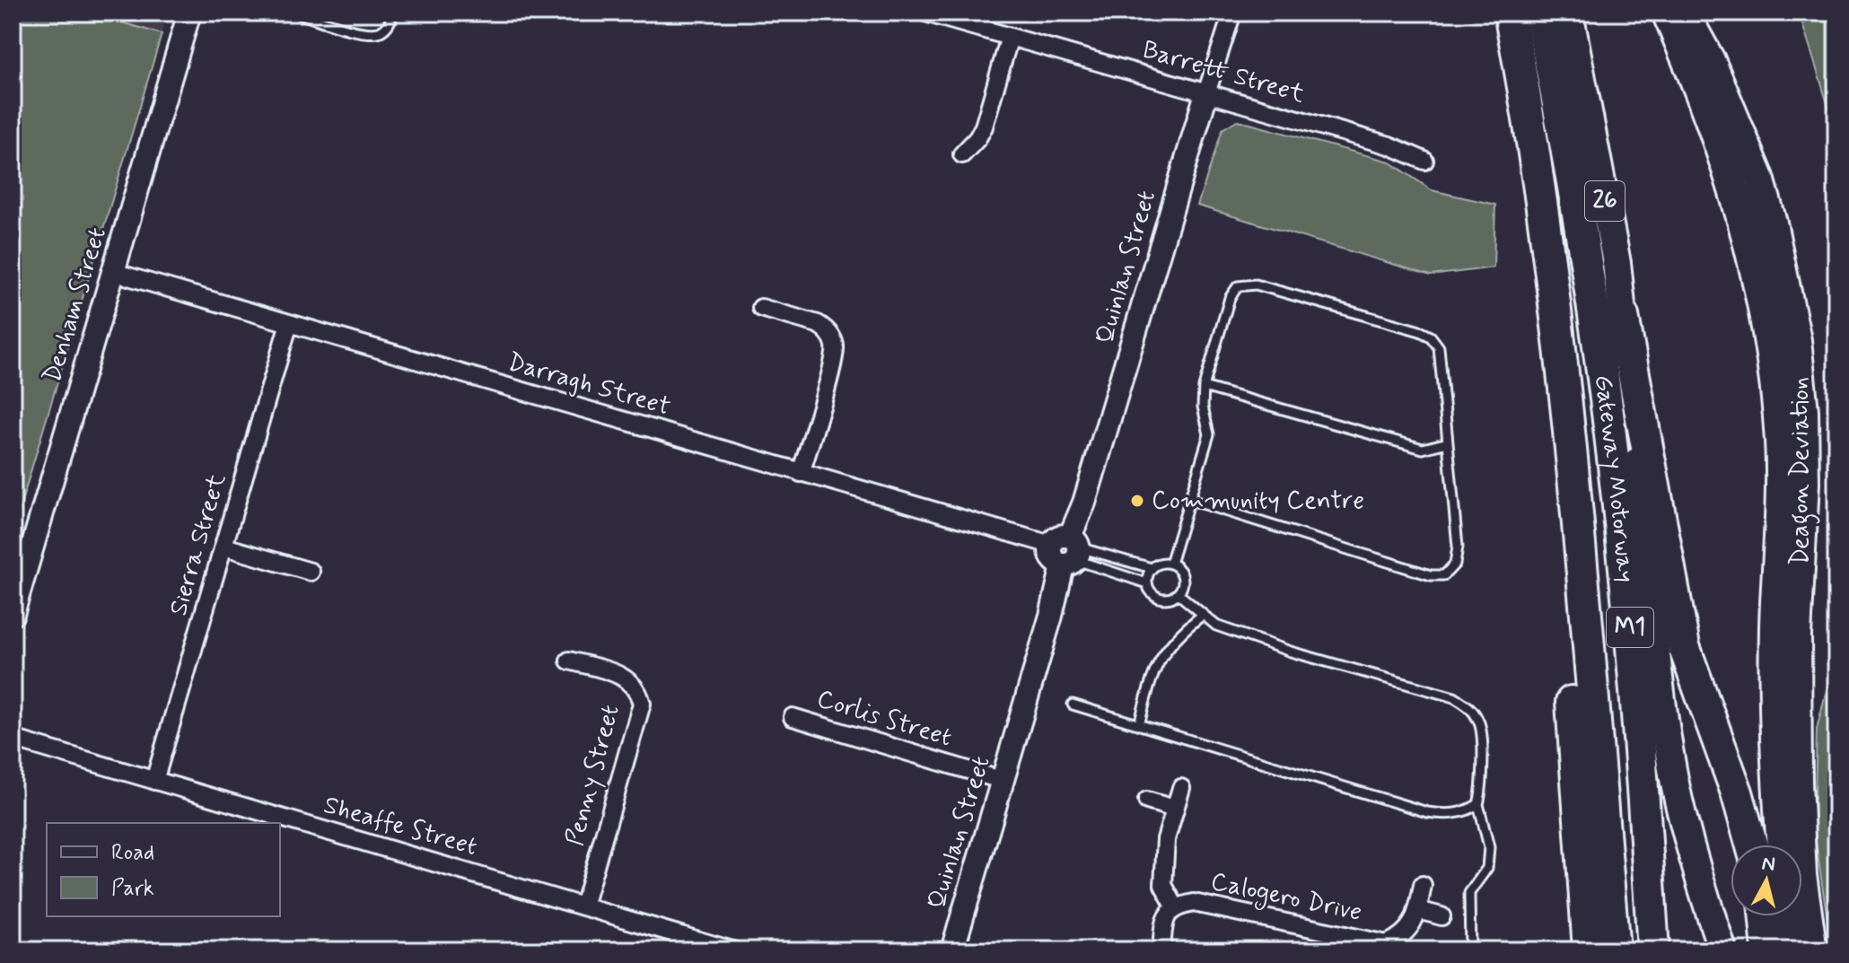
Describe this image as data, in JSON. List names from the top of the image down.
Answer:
{
  "streets": {
    "highway": [
      "26",
      "Deagon Deviation",
      "Gateway Motorway",
      "M1"
    ],
    "street": [
      "Barrett Street",
      "Quinlan Street",
      "Denham Street",
      "Darragh Street",
      "Sierra Street",
      "Corlis Street",
      "Penny Street",
      "Sheaffe Street",
      "Calogero Drive"
    ]
  },
  "crossings": [
    ["Barrett Street", "Quinlan Street"],
    ["Quinlan Street", "Darragh Street"],
    ["Quinlan Street", "Corlis Street"],
    ["Denham Street", "Darragh Street"],
    ["Darragh Street", "Sierra Street"],
    ["Sierra Street", "Sheaffe Street"],
    ["Penny Street", "Sheaffe Street"]
  ],
  "places": ["Community Centre"],
  "legend": ["Road", "Park"],
  "north": "top"
}
